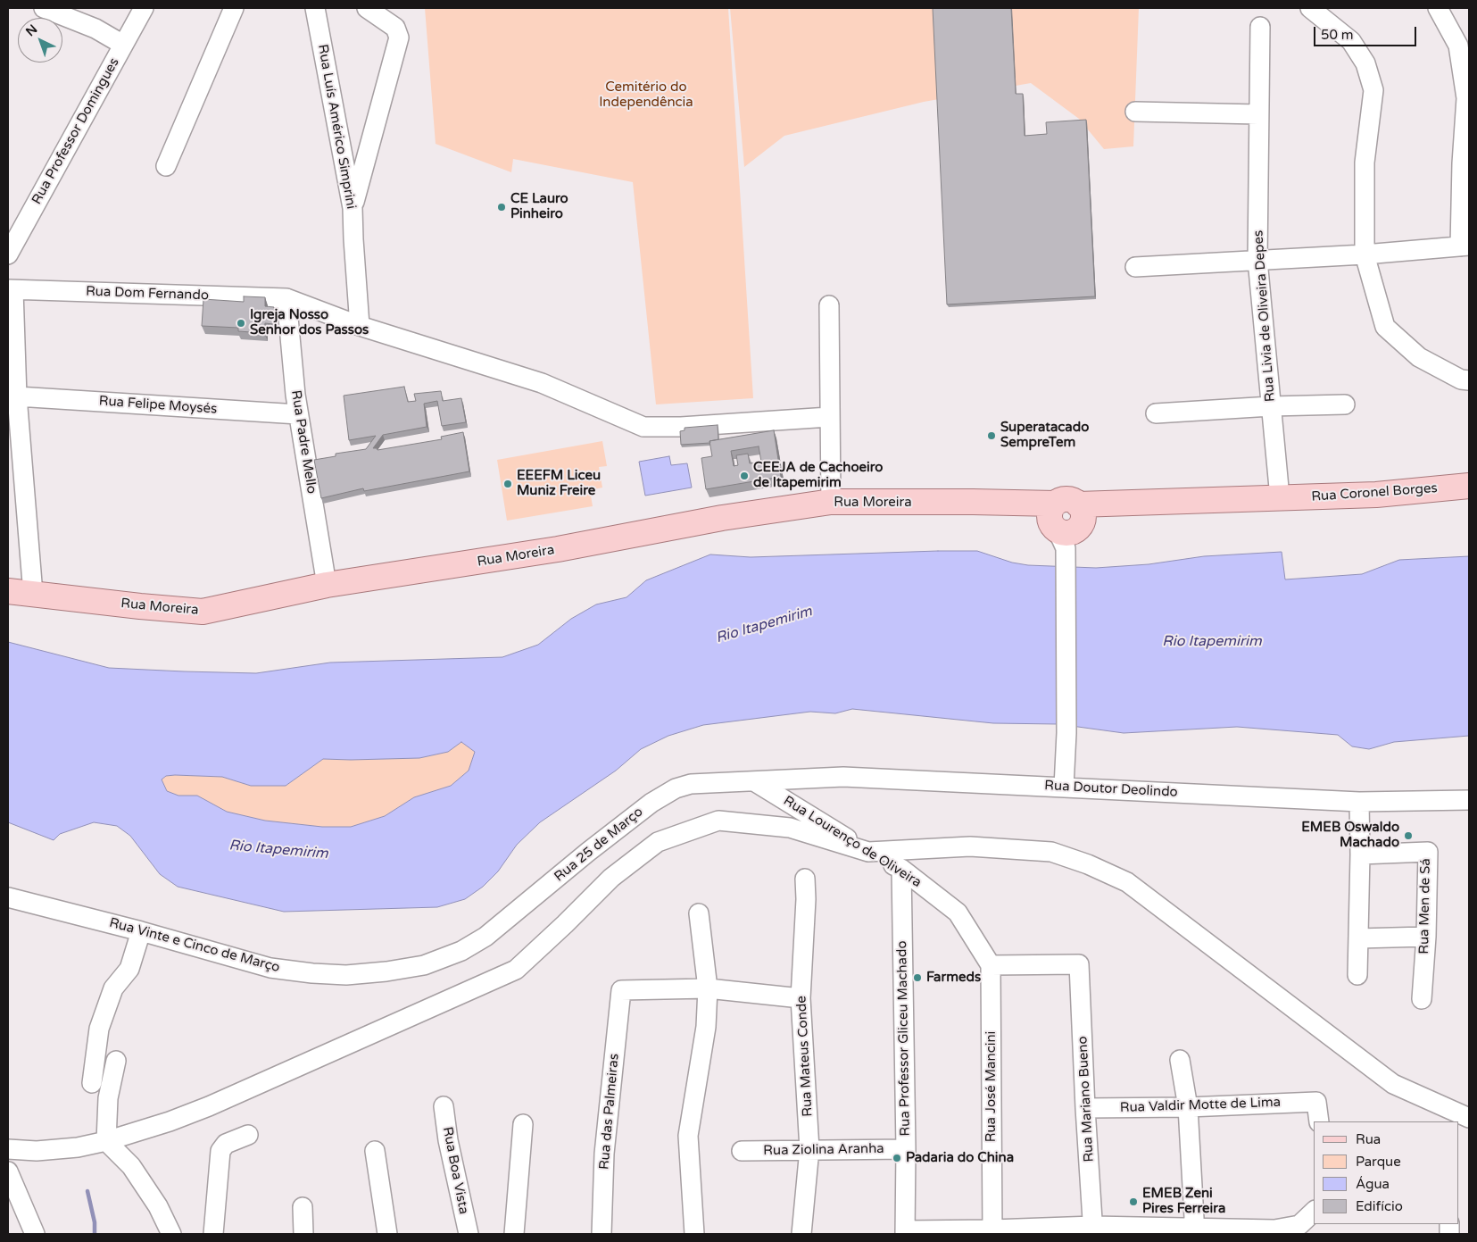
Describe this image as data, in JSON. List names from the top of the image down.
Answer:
{
  "streets": {
    "main road": ["Rua Coronel Borges", "Rua Moreira"],
    "street": [
      "Rua Luís Américo Simprini",
      "Rua Professor Domingues",
      "Rua Dom Fernando",
      "Rua Livia de Oliveira Depes",
      "Rua Felipe Moysés",
      "Rua Padre Mello",
      "Rua Doutor Deolindo",
      "Rua Lourenço de Oliveira",
      "Rua 25 de Março",
      "Rua Men de Sá",
      "Rua Vinte e Cinco de Março",
      "Rua Professor Gliceu Machado",
      "Rua Mateus Conde",
      "Rua José Mancini",
      "Rua Mariano Bueno",
      "Rua Valdir Motte de Lima",
      "Rua das Palmeiras",
      "Rua Ziolina Aranha",
      "Rua Boa Vista"
    ]
  },
  "crossings": [
    ["Rua Luís Américo Simprini", "Rua Dom Fernando"],
    ["Rua Dom Fernando", "Rua Padre Mello"],
    ["Rua Livia de Oliveira Depes", "Rua Coronel Borges"],
    ["Rua Felipe Moysés", "Rua Padre Mello"],
    ["Rua Padre Mello", "Rua Moreira"],
    ["Rua Doutor Deolindo", "Rua Lourenço de Oliveira"],
    ["Rua Doutor Deolindo", "Rua 25 de Março"],
    ["Rua Lourenço de Oliveira", "Rua 25 de Março"],
    ["Rua Lourenço de Oliveira", "Rua Professor Gliceu Machado"],
    ["Rua Lourenço de Oliveira", "Rua José Mancini"],
    ["Rua Lourenço de Oliveira", "Rua Mariano Bueno"],
    ["Rua 25 de Março", "Rua Vinte e Cinco de Março"],
    ["Rua Professor Gliceu Machado", "Rua Ziolina Aranha"],
    ["Rua Mateus Conde", "Rua Ziolina Aranha"],
    ["Rua José Mancini", "Rua Mariano Bueno"],
    ["Rua Mariano Bueno", "Rua Valdir Motte de Lima"]
  ],
  "water": ["Rio Itapemirim"],
  "parks": ["Cemitério do Independência"],
  "places": [
    "CE Lauro Pinheiro",
    "Igreja Nosso Senhor dos Passos",
    "Superatacado SempreTem",
    "CEEJA de Cachoeiro de Itapemirim",
    "EEEFM Liceu Muniz Freire",
    "EMEB Oswaldo Machado",
    "Farmeds",
    "Padaria do China",
    "EMEB Zeni Pires Ferreira"
  ],
  "legend": [
    "Rua",
    "Parque",
    "Água",
    "Edifício"
  ],
  "scale_bar": "50 m",
  "north": "top left"
}
